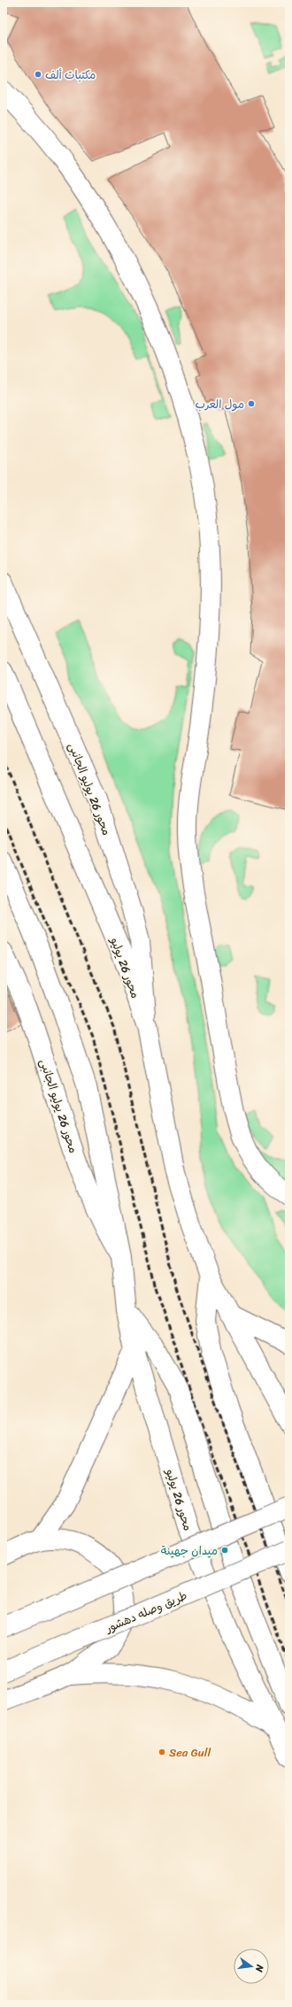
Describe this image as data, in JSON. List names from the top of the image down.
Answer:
{
  "streets": {
    "main road": ["محور 26 يوليو الجانبى", "محور 26 يوليو", "طريق وصله دهشور"]
  },
  "crossings": [
    ["محور 26 يوليو الجانبى", "محور 26 يوليو"]
  ],
  "places": [
    "مكتبات ألف",
    "مول العرب",
    "ميدان جهينة",
    "Sea Gull"
  ],
  "north": "right"
}
